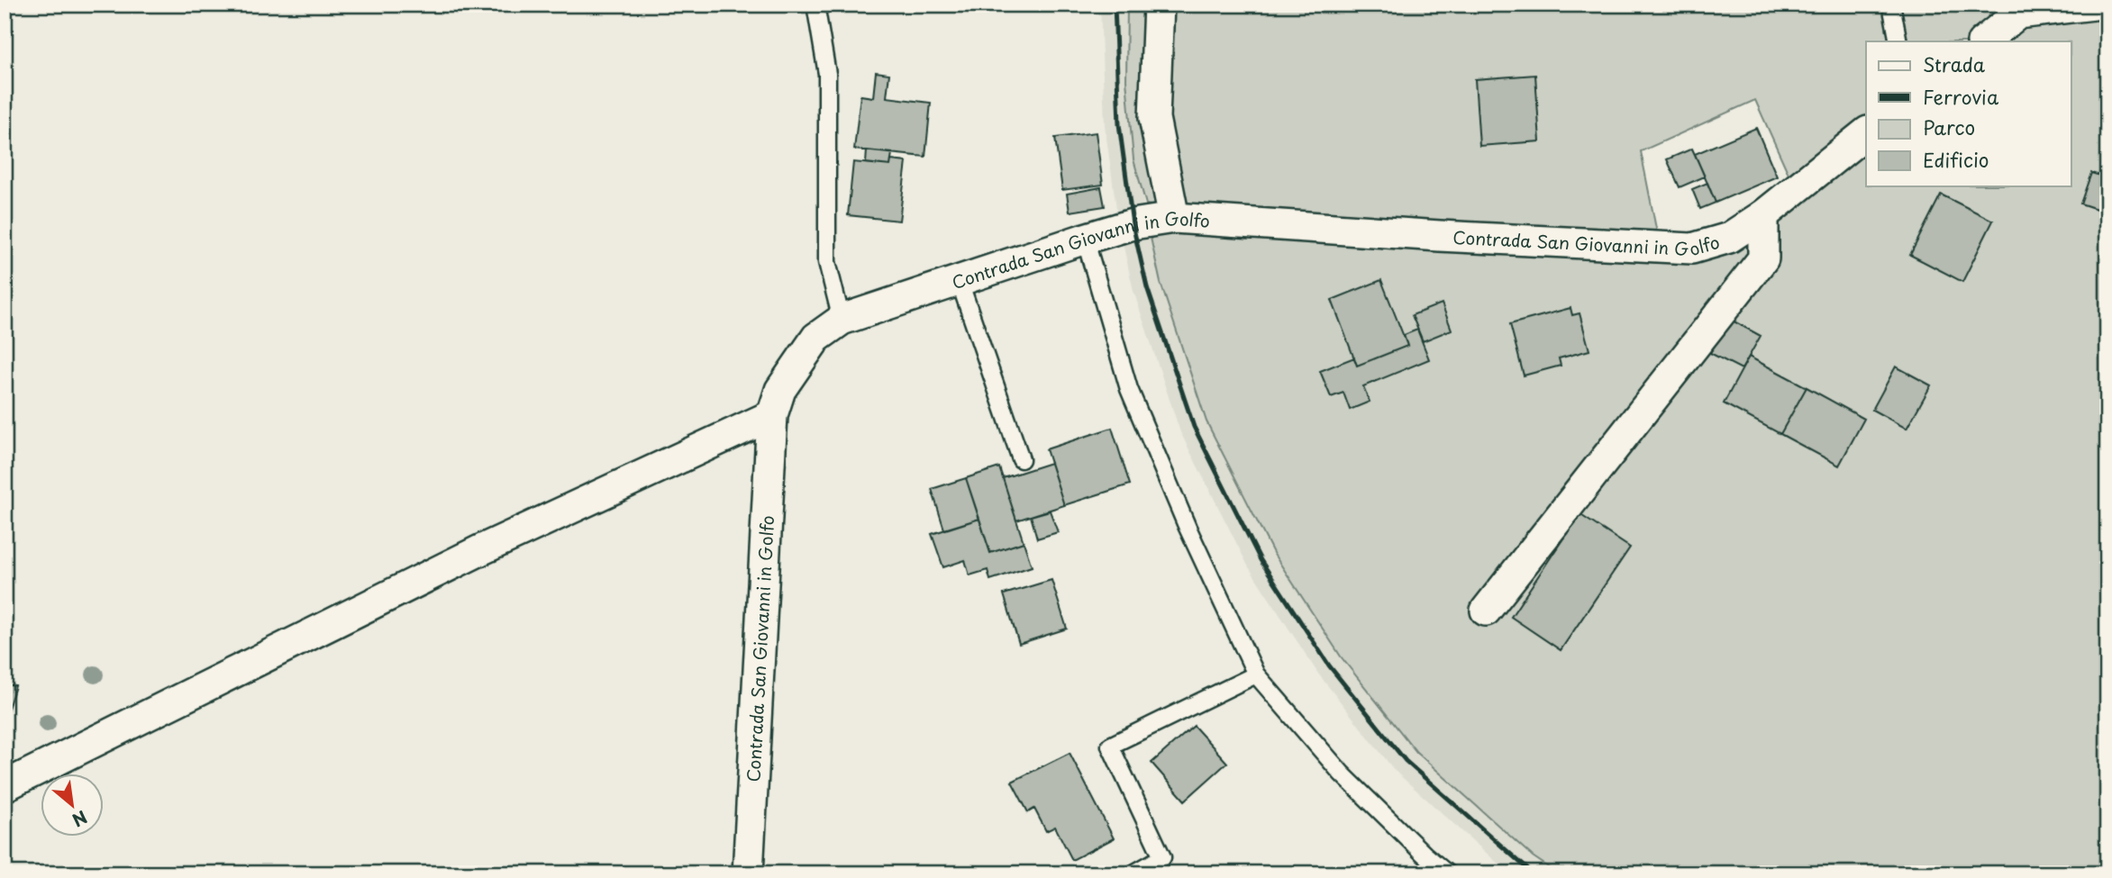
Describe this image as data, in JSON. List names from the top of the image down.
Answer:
{
  "streets": {
    "street": ["Contrada San Giovanni in Golfo"]
  },
  "legend": [
    "Strada",
    "Ferrovia",
    "Parco",
    "Edificio"
  ],
  "north": "bottom right"
}
